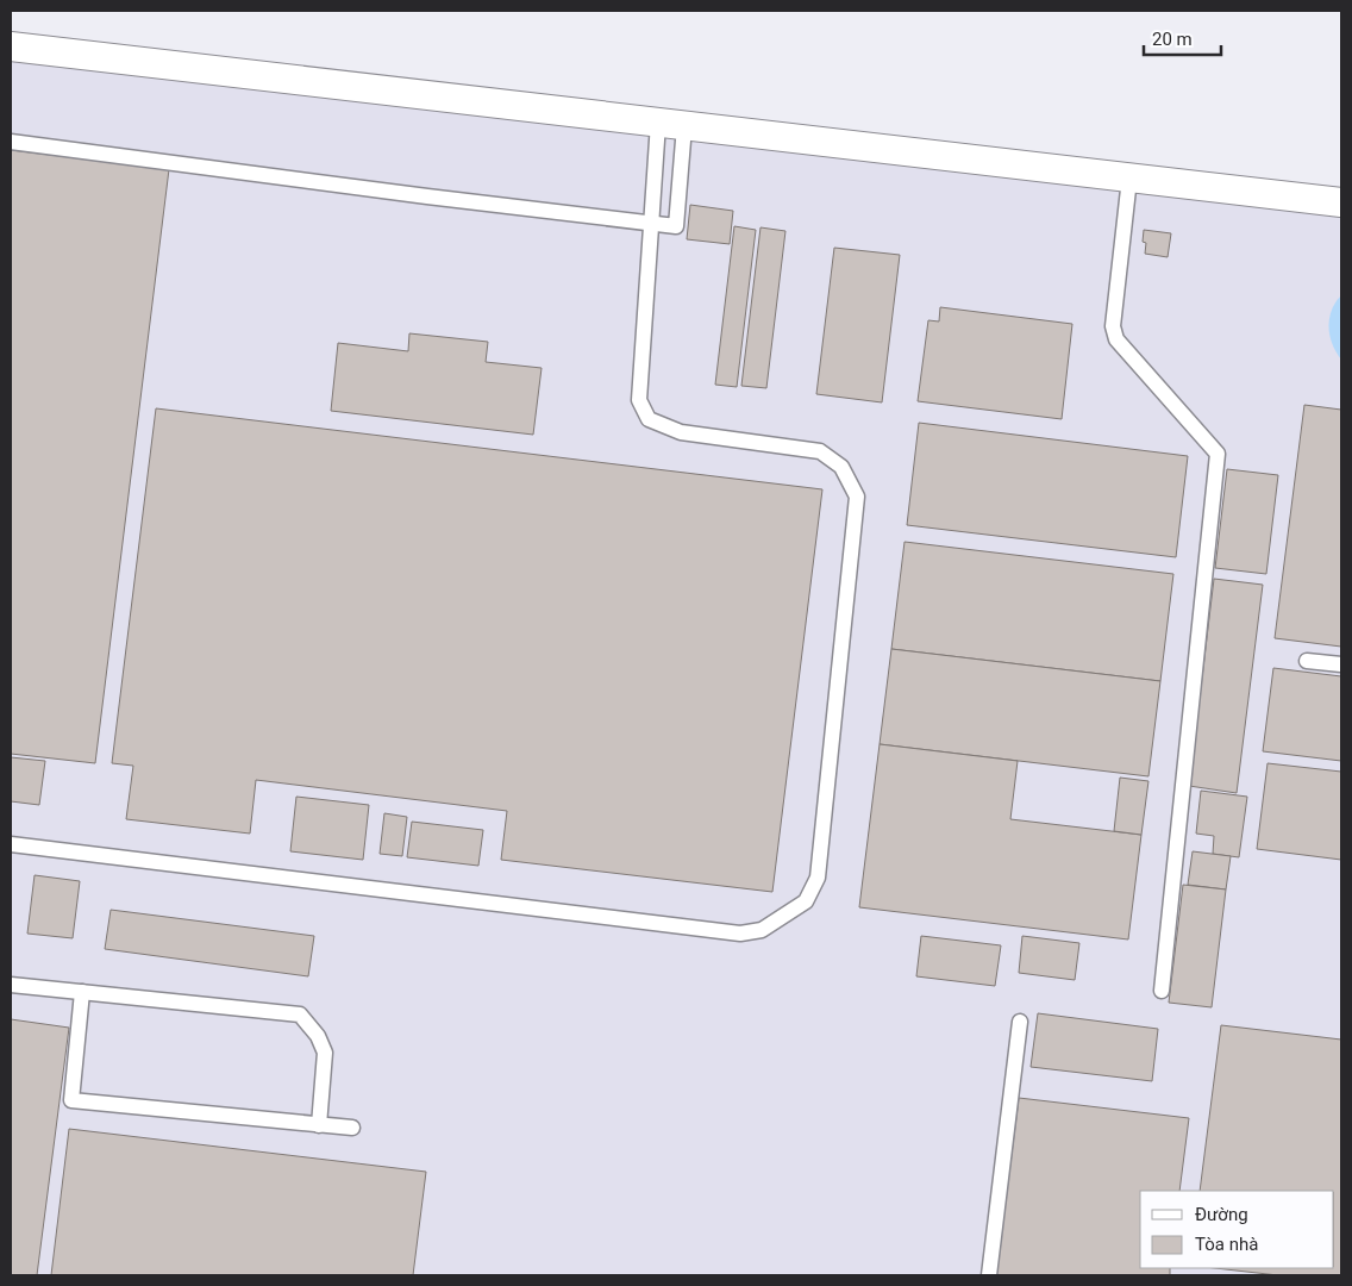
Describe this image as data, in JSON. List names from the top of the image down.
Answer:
{
  "legend": ["Đường", "Tòa nhà"],
  "scale_bar": "20 m"
}
